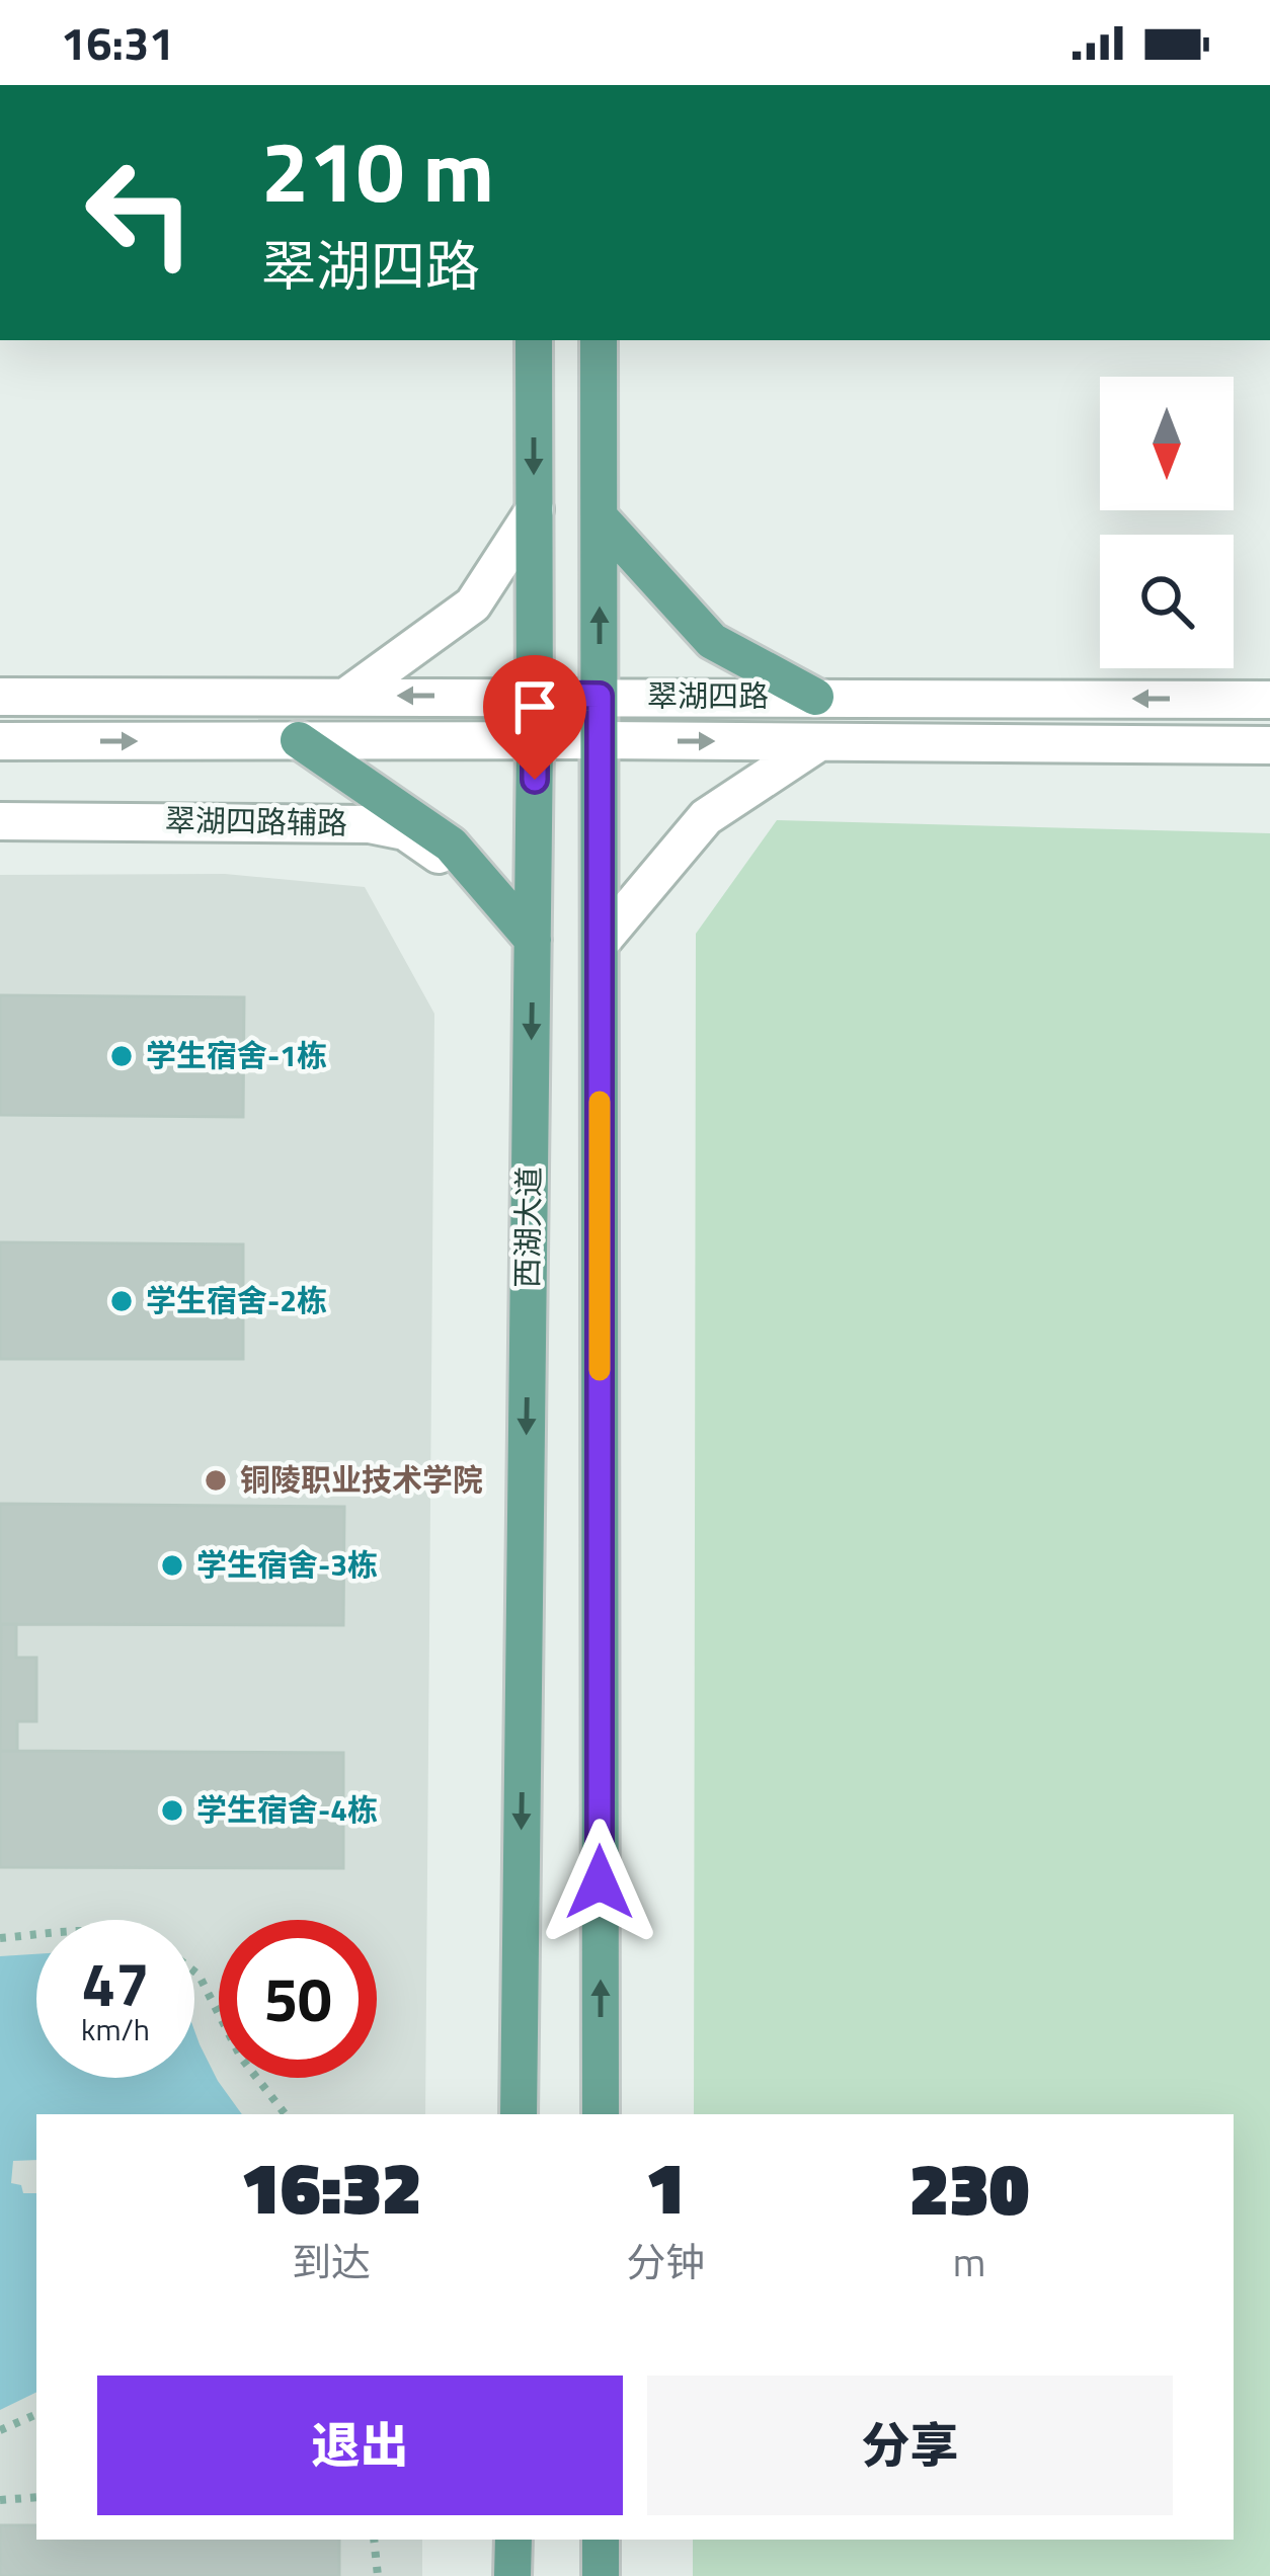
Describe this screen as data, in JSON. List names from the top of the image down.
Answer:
{
  "streets": {
    "main road": ["西湖大道"],
    "street": ["翠湖四路", "翠湖四路辅路"]
  },
  "crossings": [
    ["翠湖四路", "西湖大道"]
  ],
  "places": [
    "学生宿舍-1栋",
    "学生宿舍-2栋",
    "铜陵职业技术学院",
    "学生宿舍-3栋",
    "学生宿舍-4栋"
  ],
  "north": "bottom",
  "page": {
    "status": "16:31",
    "turn": ["210 m", "翠湖四路"],
    "speed": "47 km/h",
    "limit": "50",
    "eta": [
      "16:32",
      "到达",
      "1",
      "分钟",
      "230",
      "m"
    ],
    "buttons": ["退出", "分享"]
  }
}
